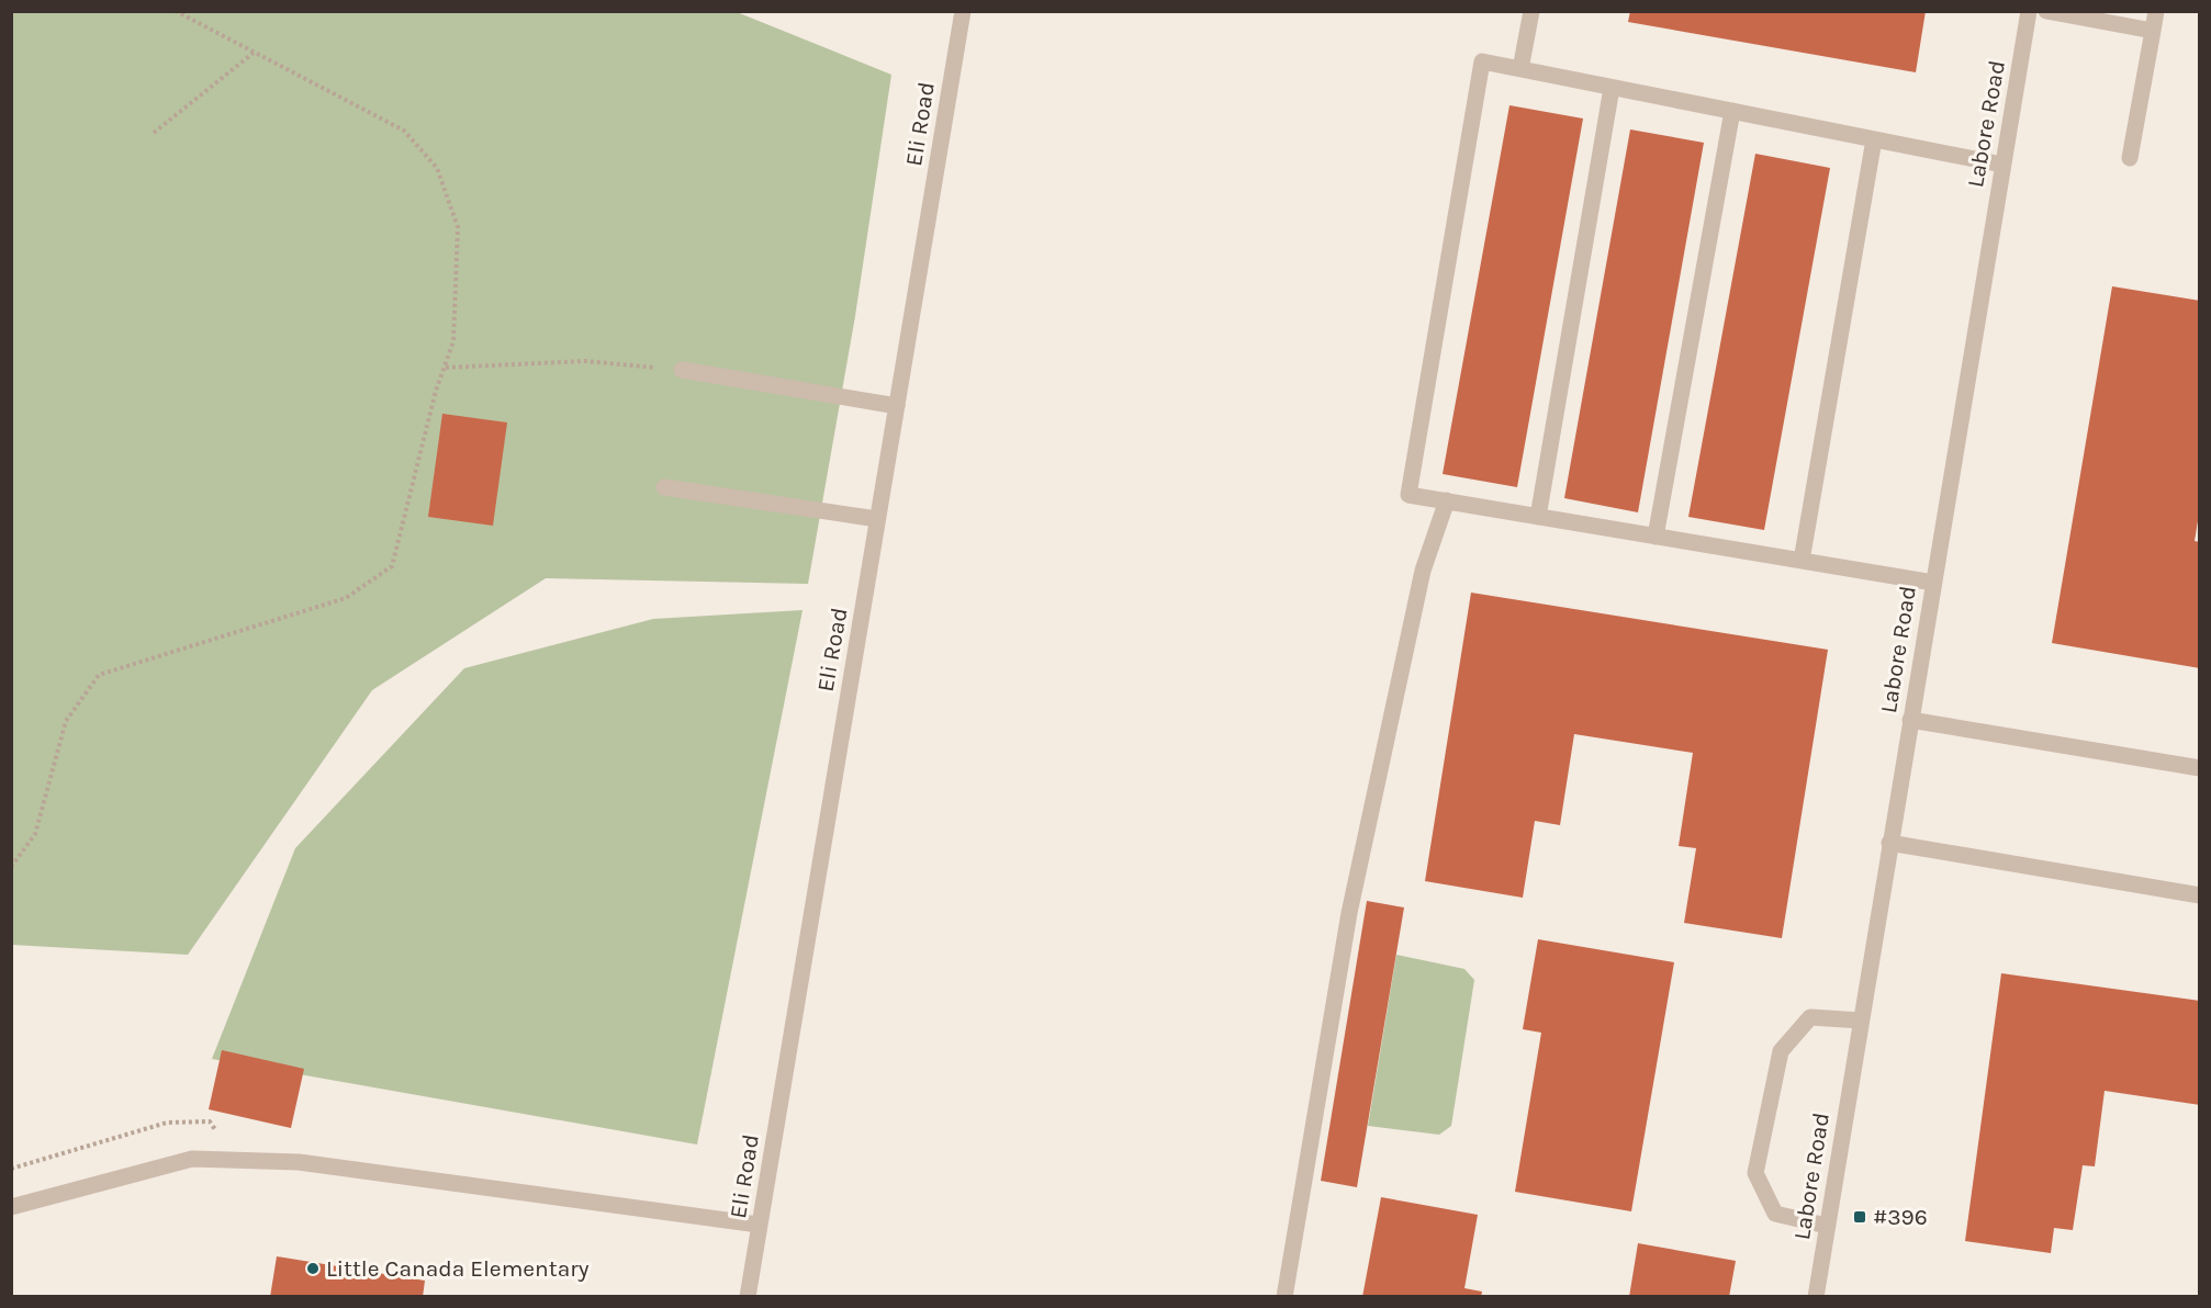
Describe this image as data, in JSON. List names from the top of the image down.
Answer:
{
  "streets": {
    "street": ["Eli Road", "Labore Road"]
  },
  "places": {
    "transit": ["#396"],
    "other": ["Little Canada Elementary"]
  }
}
